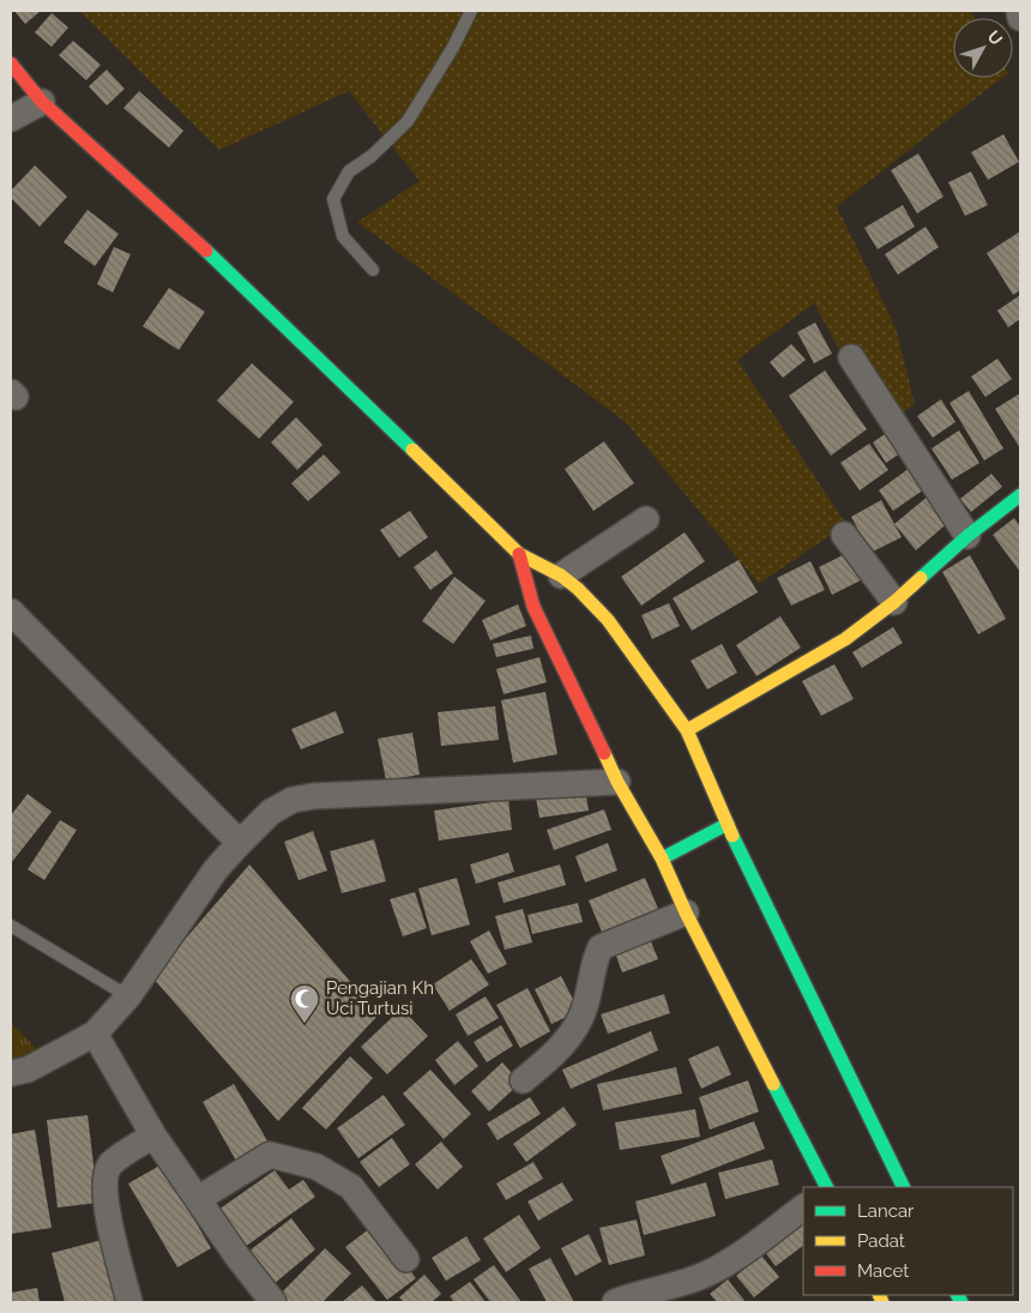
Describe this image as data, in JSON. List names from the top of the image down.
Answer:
{
  "places": {
    "mosque": ["Pengajian Kh Uci Turtusi"]
  },
  "legend": ["Lancar", "Padat", "Macet"],
  "north": "top right"
}
